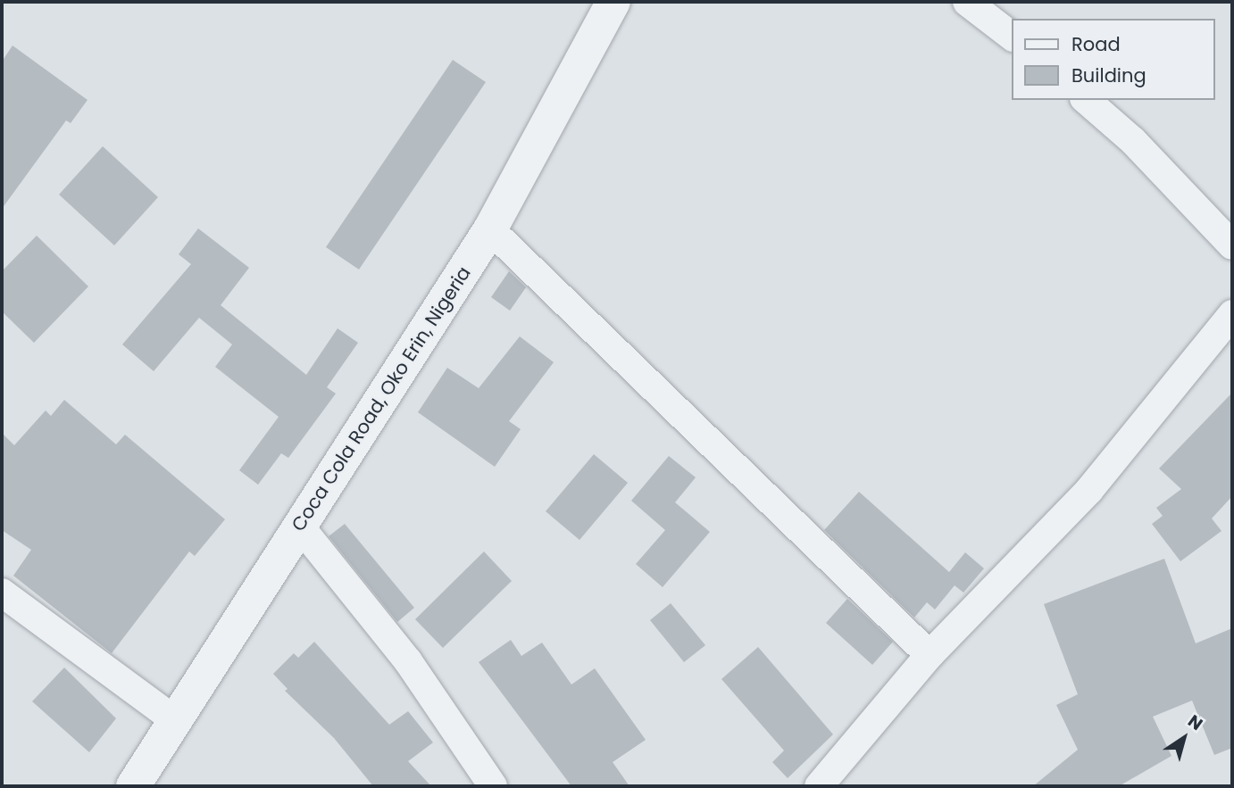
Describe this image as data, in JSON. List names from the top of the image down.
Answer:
{
  "streets": {
    "street": ["Coca Cola Road, Oko Erin, Nigeria"]
  },
  "legend": ["Road", "Building"],
  "north": "top right"
}
